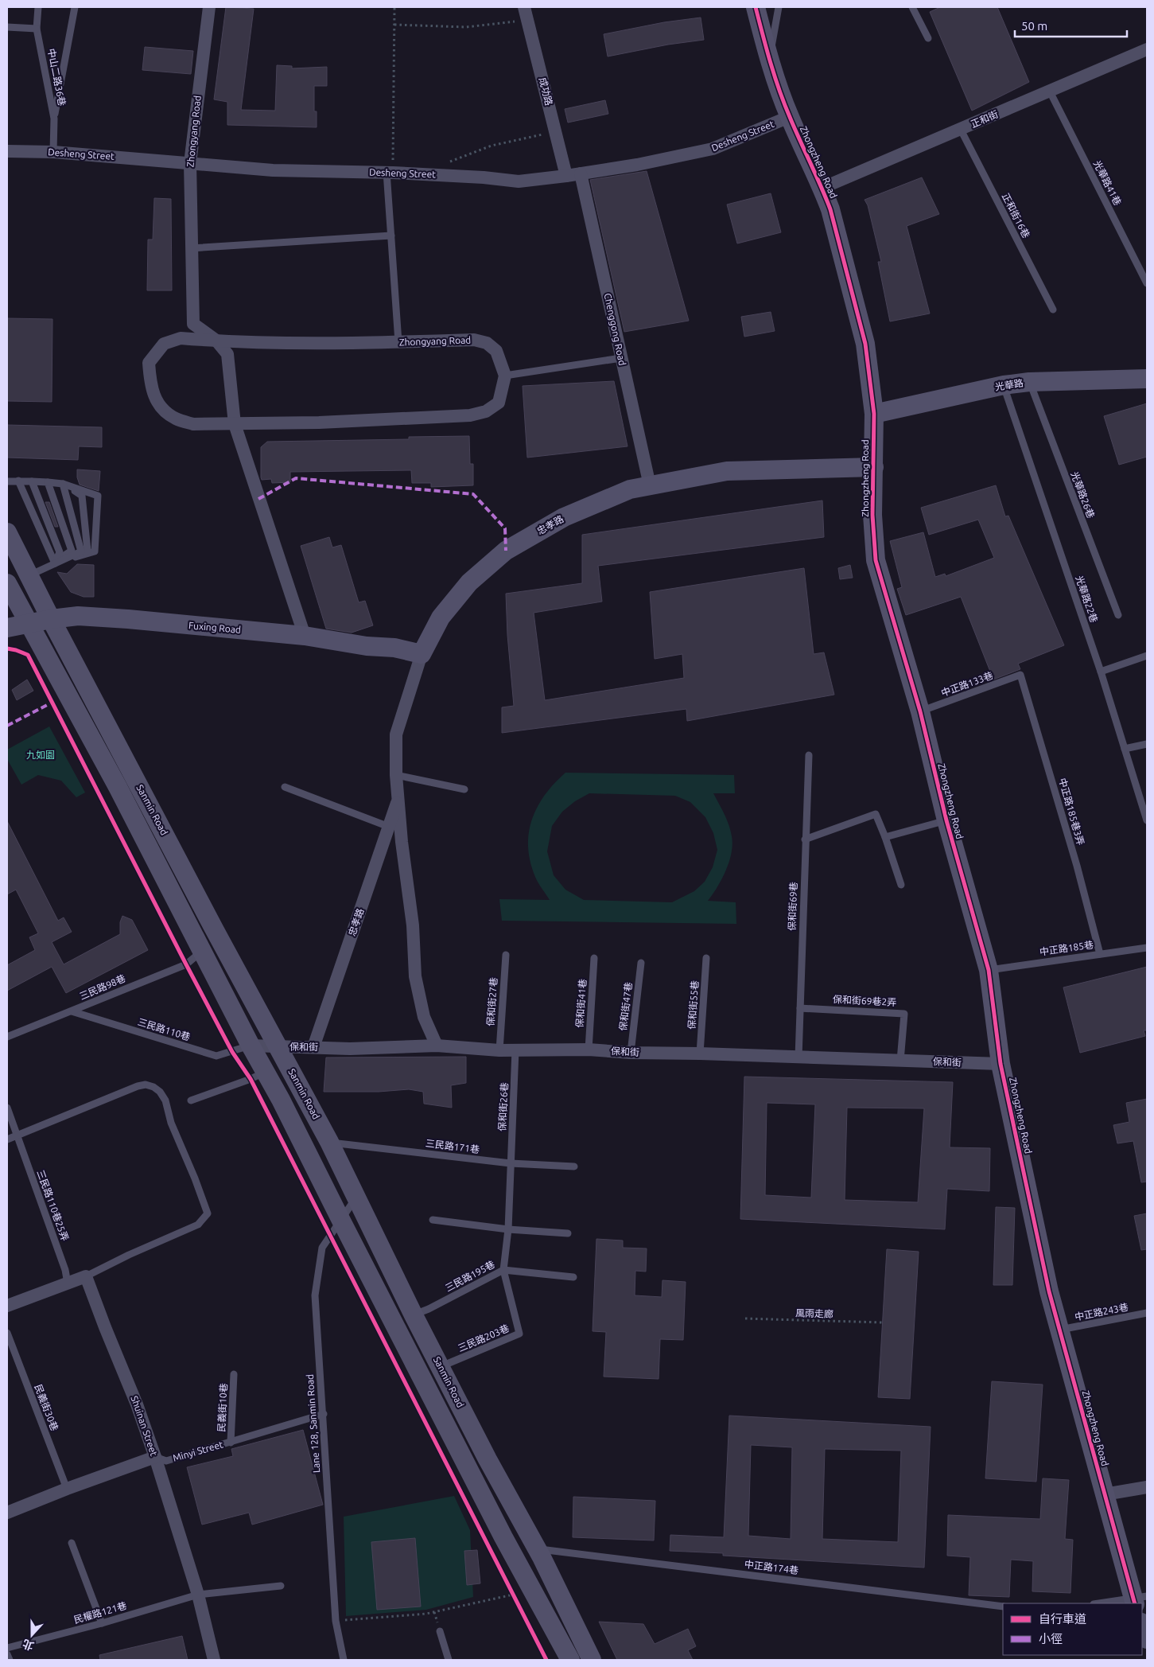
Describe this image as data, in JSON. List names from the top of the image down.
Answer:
{
  "streets": {
    "street": [
      "成功路",
      "正和街",
      "Zhongyang Road",
      "Desheng Street",
      "Zhongzheng Road",
      "Chenggong Road",
      "光華路",
      "忠孝路",
      "Fuxing Road",
      "Sanmin Road",
      "保和街",
      "Shuinan Street",
      "Minyi Street"
    ],
    "lane": [
      "中山二路36巷",
      "光華路41巷",
      "正和街16巷",
      "光華路26巷",
      "光華路22巷",
      "中正路133巷",
      "中正路185巷3弄",
      "保和街69巷",
      "中正路185巷",
      "三民路98巷",
      "保和街69巷2弄",
      "保和街27巷",
      "保和街41巷",
      "保和街55巷",
      "保和街47巷",
      "三民路110巷",
      "保和街26巷",
      "三民路171巷",
      "三民路110巷25弄",
      "三民路195巷",
      "中正路243巷",
      "三民路203巷",
      "民義街30巷",
      "民義街10巷",
      "Lane 128, Sanmin Road",
      "中正路174巷",
      "民權路121巷"
    ],
    "path": ["風雨走廊"]
  },
  "crossings": [
    ["中山二路36巷", "Desheng Street"],
    ["成功路", "Desheng Street"],
    ["正和街", "Zhongzheng Road"],
    ["正和街", "光華路41巷"],
    ["正和街", "正和街16巷"],
    ["Zhongyang Road", "Desheng Street"],
    ["Zhongyang Road", "Fuxing Road"],
    ["Desheng Street", "Zhongzheng Road"],
    ["Desheng Street", "Chenggong Road"],
    ["Zhongzheng Road", "光華路"],
    ["Zhongzheng Road", "忠孝路"],
    ["Zhongzheng Road", "中正路133巷"],
    ["Zhongzheng Road", "中正路185巷"],
    ["Zhongzheng Road", "保和街"],
    ["Zhongzheng Road", "中正路243巷"],
    ["Chenggong Road", "忠孝路"],
    ["光華路", "光華路26巷"],
    ["光華路", "光華路22巷"],
    ["忠孝路", "Fuxing Road"],
    ["忠孝路", "保和街"],
    ["Fuxing Road", "Sanmin Road"],
    ["中正路133巷", "中正路185巷3弄"],
    ["Sanmin Road", "三民路98巷"],
    ["Sanmin Road", "三民路110巷"],
    ["Sanmin Road", "保和街"],
    ["Sanmin Road", "三民路171巷"],
    ["Sanmin Road", "三民路195巷"],
    ["Sanmin Road", "三民路203巷"],
    ["Sanmin Road", "Lane 128, Sanmin Road"],
    ["Sanmin Road", "中正路174巷"],
    ["中正路185巷3弄", "中正路185巷"],
    ["保和街69巷", "保和街69巷2弄"],
    ["保和街69巷", "保和街"],
    ["三民路98巷", "三民路110巷"],
    ["保和街69巷2弄", "保和街"],
    ["保和街27巷", "保和街"],
    ["保和街41巷", "保和街"],
    ["保和街55巷", "保和街"],
    ["保和街47巷", "保和街"],
    ["三民路110巷", "保和街"],
    ["保和街", "保和街26巷"],
    ["保和街26巷", "三民路171巷"],
    ["保和街26巷", "三民路195巷"],
    ["三民路171巷", "三民路195巷"],
    ["三民路195巷", "三民路203巷"],
    ["民義街30巷", "Minyi Street"],
    ["民義街10巷", "Minyi Street"],
    ["Lane 128, Sanmin Road", "Minyi Street"],
    ["Shuinan Street", "Minyi Street"],
    ["Shuinan Street", "民權路121巷"]
  ],
  "parks": ["九如園"],
  "legend": ["自行車道", "小徑"],
  "scale_bar": "50 m",
  "north": "bottom"
}
